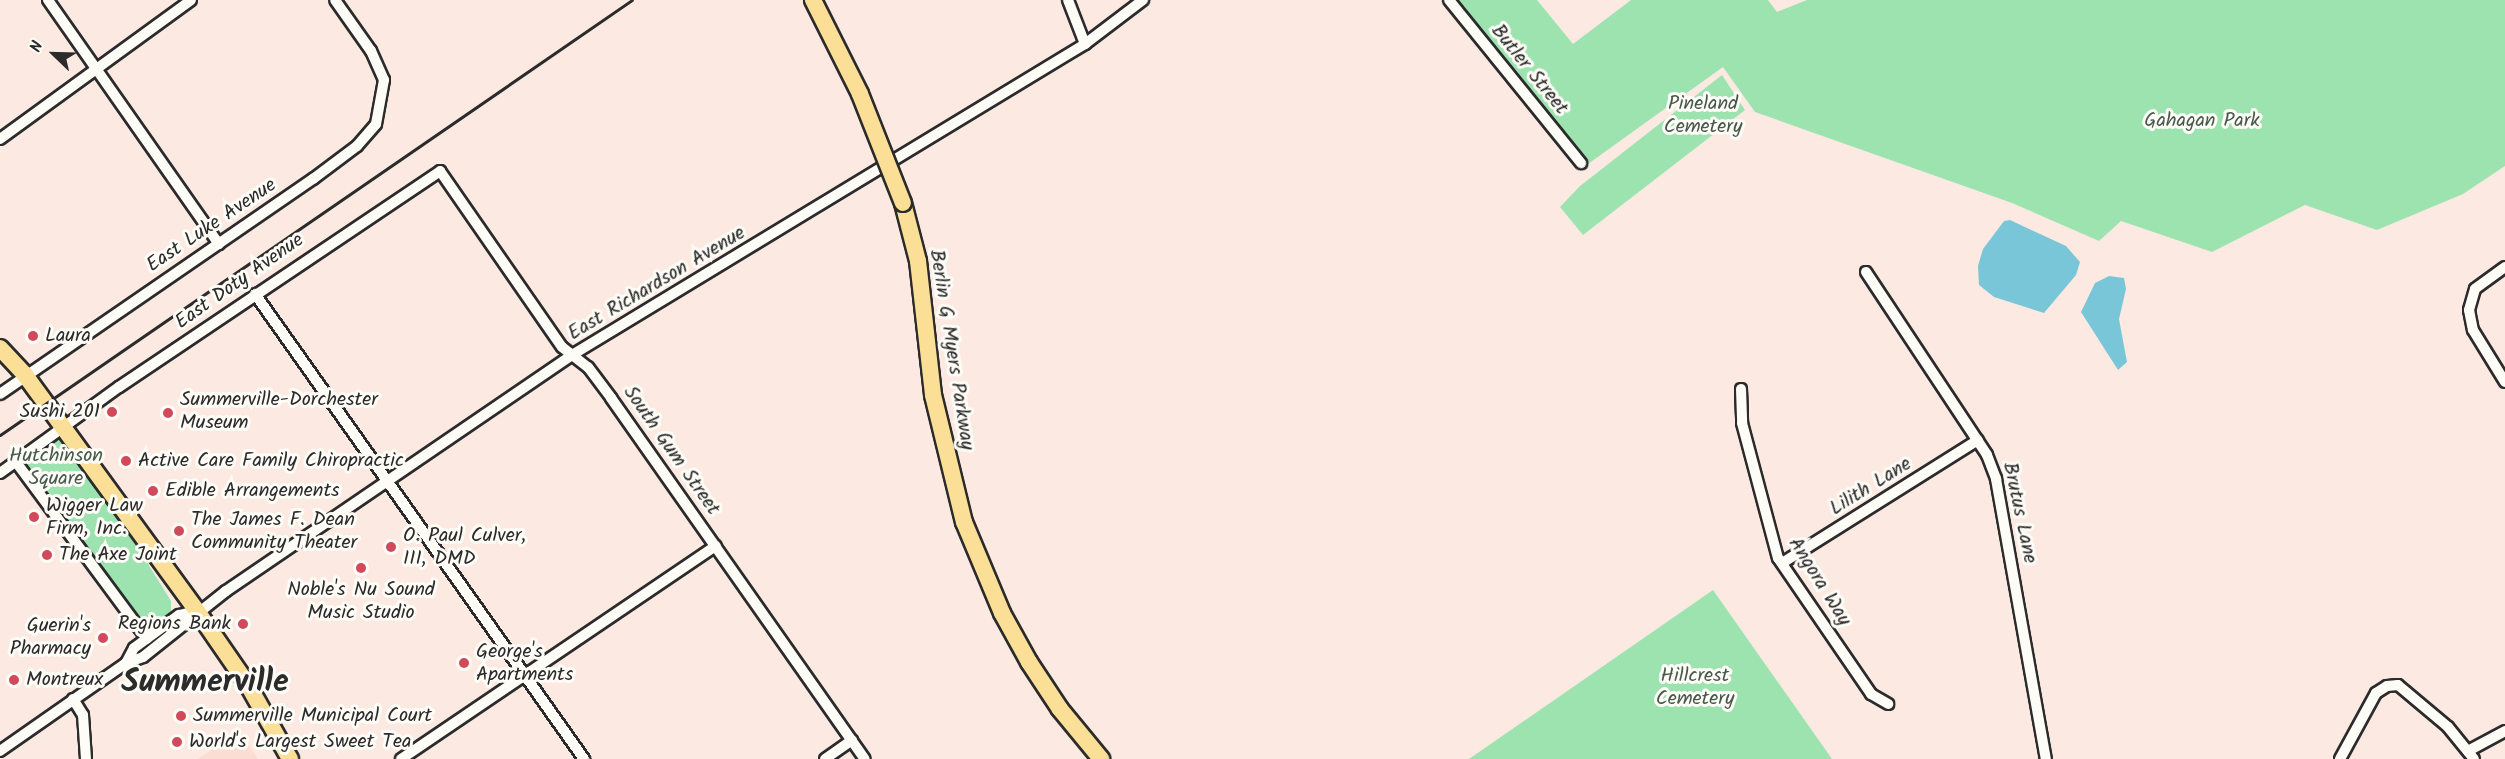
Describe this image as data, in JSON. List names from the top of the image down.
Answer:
{
  "streets": {
    "main road": ["Berlin G Myers Parkway"],
    "street": [
      "Butler Street",
      "East Luke Avenue",
      "East Doty Avenue",
      "East Richardson Avenue",
      "South Gum Street",
      "Lilith Lane",
      "Brutus Lane",
      "Angora Way"
    ]
  },
  "crossings": [
    ["East Doty Avenue", "South Gum Street"],
    ["East Richardson Avenue", "South Gum Street"],
    ["Lilith Lane", "Brutus Lane"],
    ["Lilith Lane", "Angora Way"]
  ],
  "districts": ["Summerville"],
  "parks": [
    "Pineland Cemetery",
    "Gahagan Park",
    "Hutchinson Square",
    "Hillcrest Cemetery"
  ],
  "places": [
    "Laura",
    "Sushi 201",
    "Summerville-Dorchester Museum",
    "Active Care Family Chiropractic",
    "Edible Arrangements",
    "Wigger Law Firm, Inc.",
    "The James F. Dean Community Theater",
    "O. Paul Culver, III, DMD",
    "The Axe Joint",
    "Noble's Nu Sound Music Studio",
    "Regions Bank",
    "Guerin's Pharmacy",
    "George's Apartments",
    "Montreux",
    "Summerville Municipal Court",
    "World's Largest Sweet Tea"
  ],
  "north": "top left"
}
